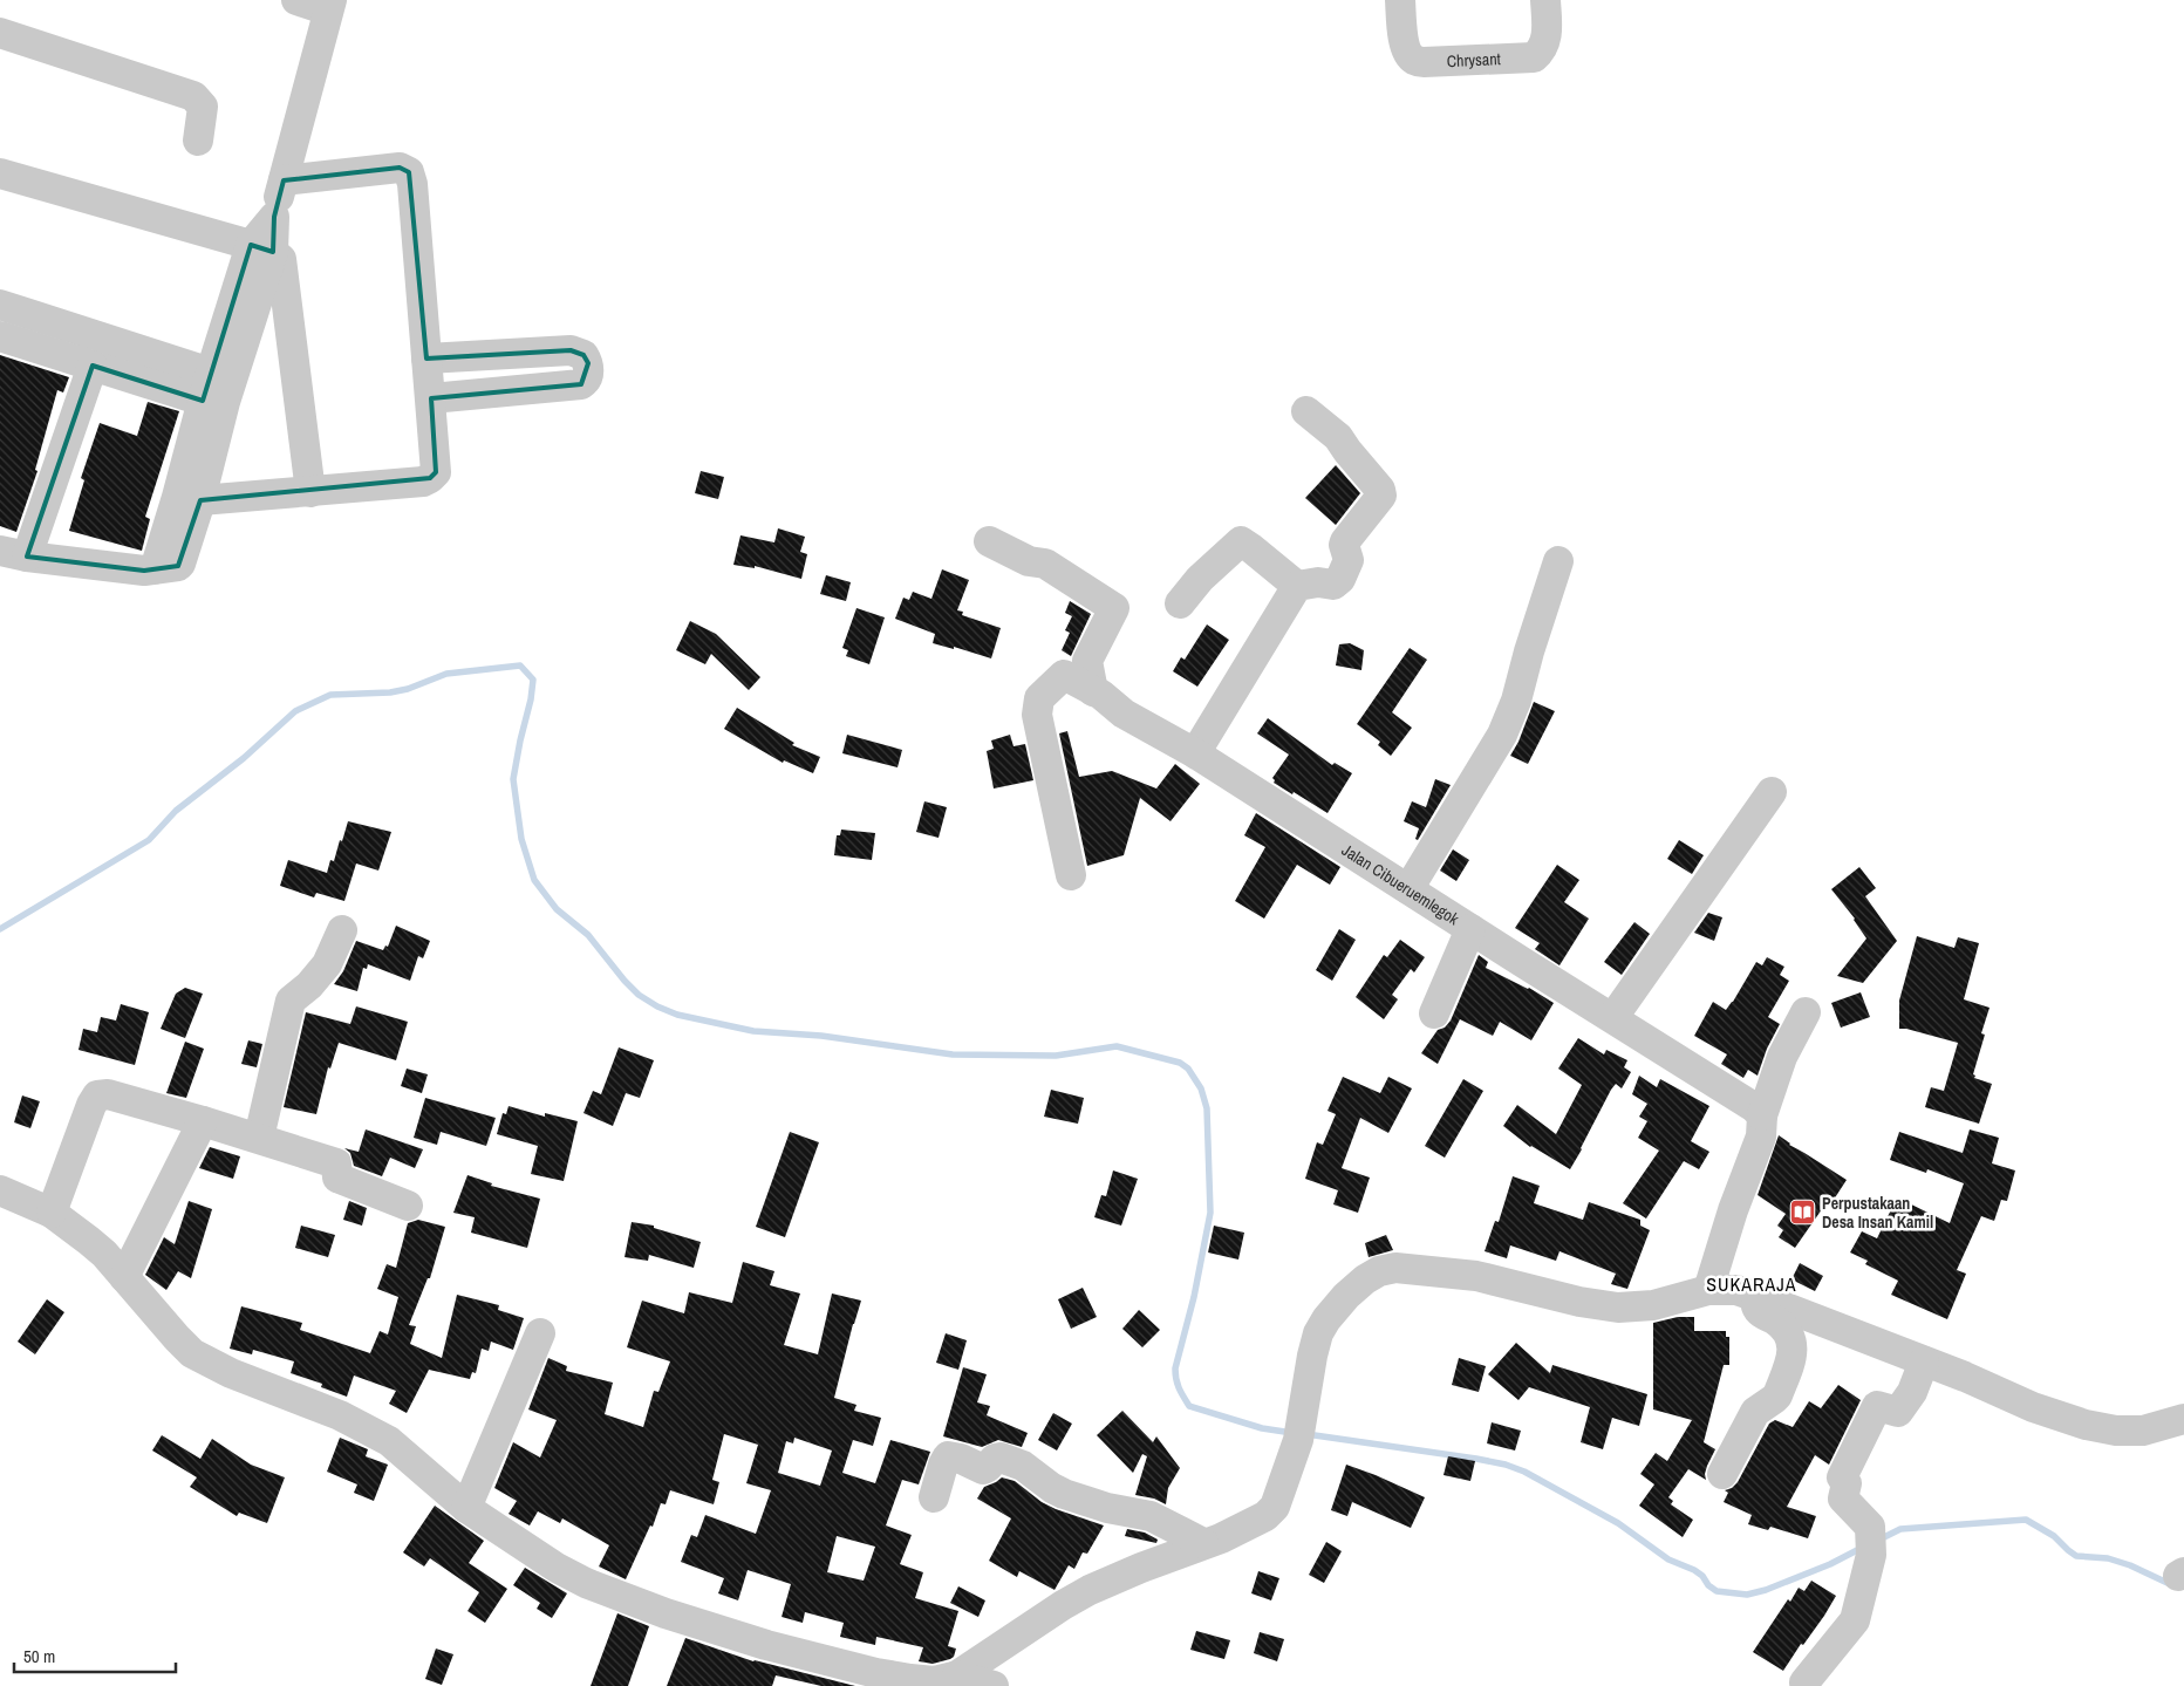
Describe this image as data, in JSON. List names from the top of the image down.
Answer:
{
  "streets": {
    "street": ["Chrysant", "Jalan Cibueruemlegok"]
  },
  "districts": ["SUKARAJA"],
  "places": {
    "library": ["Perpustakaan Desa Insan Kamil"]
  },
  "scale_bar": "50 m"
}
